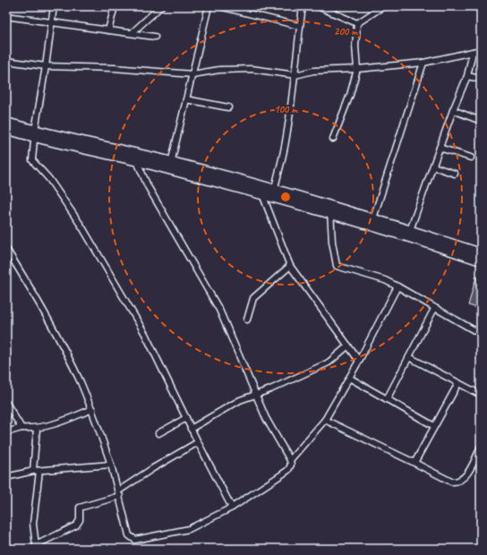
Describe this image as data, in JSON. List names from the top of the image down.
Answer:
{
  "rings": ["200 m", "100 m"]
}
